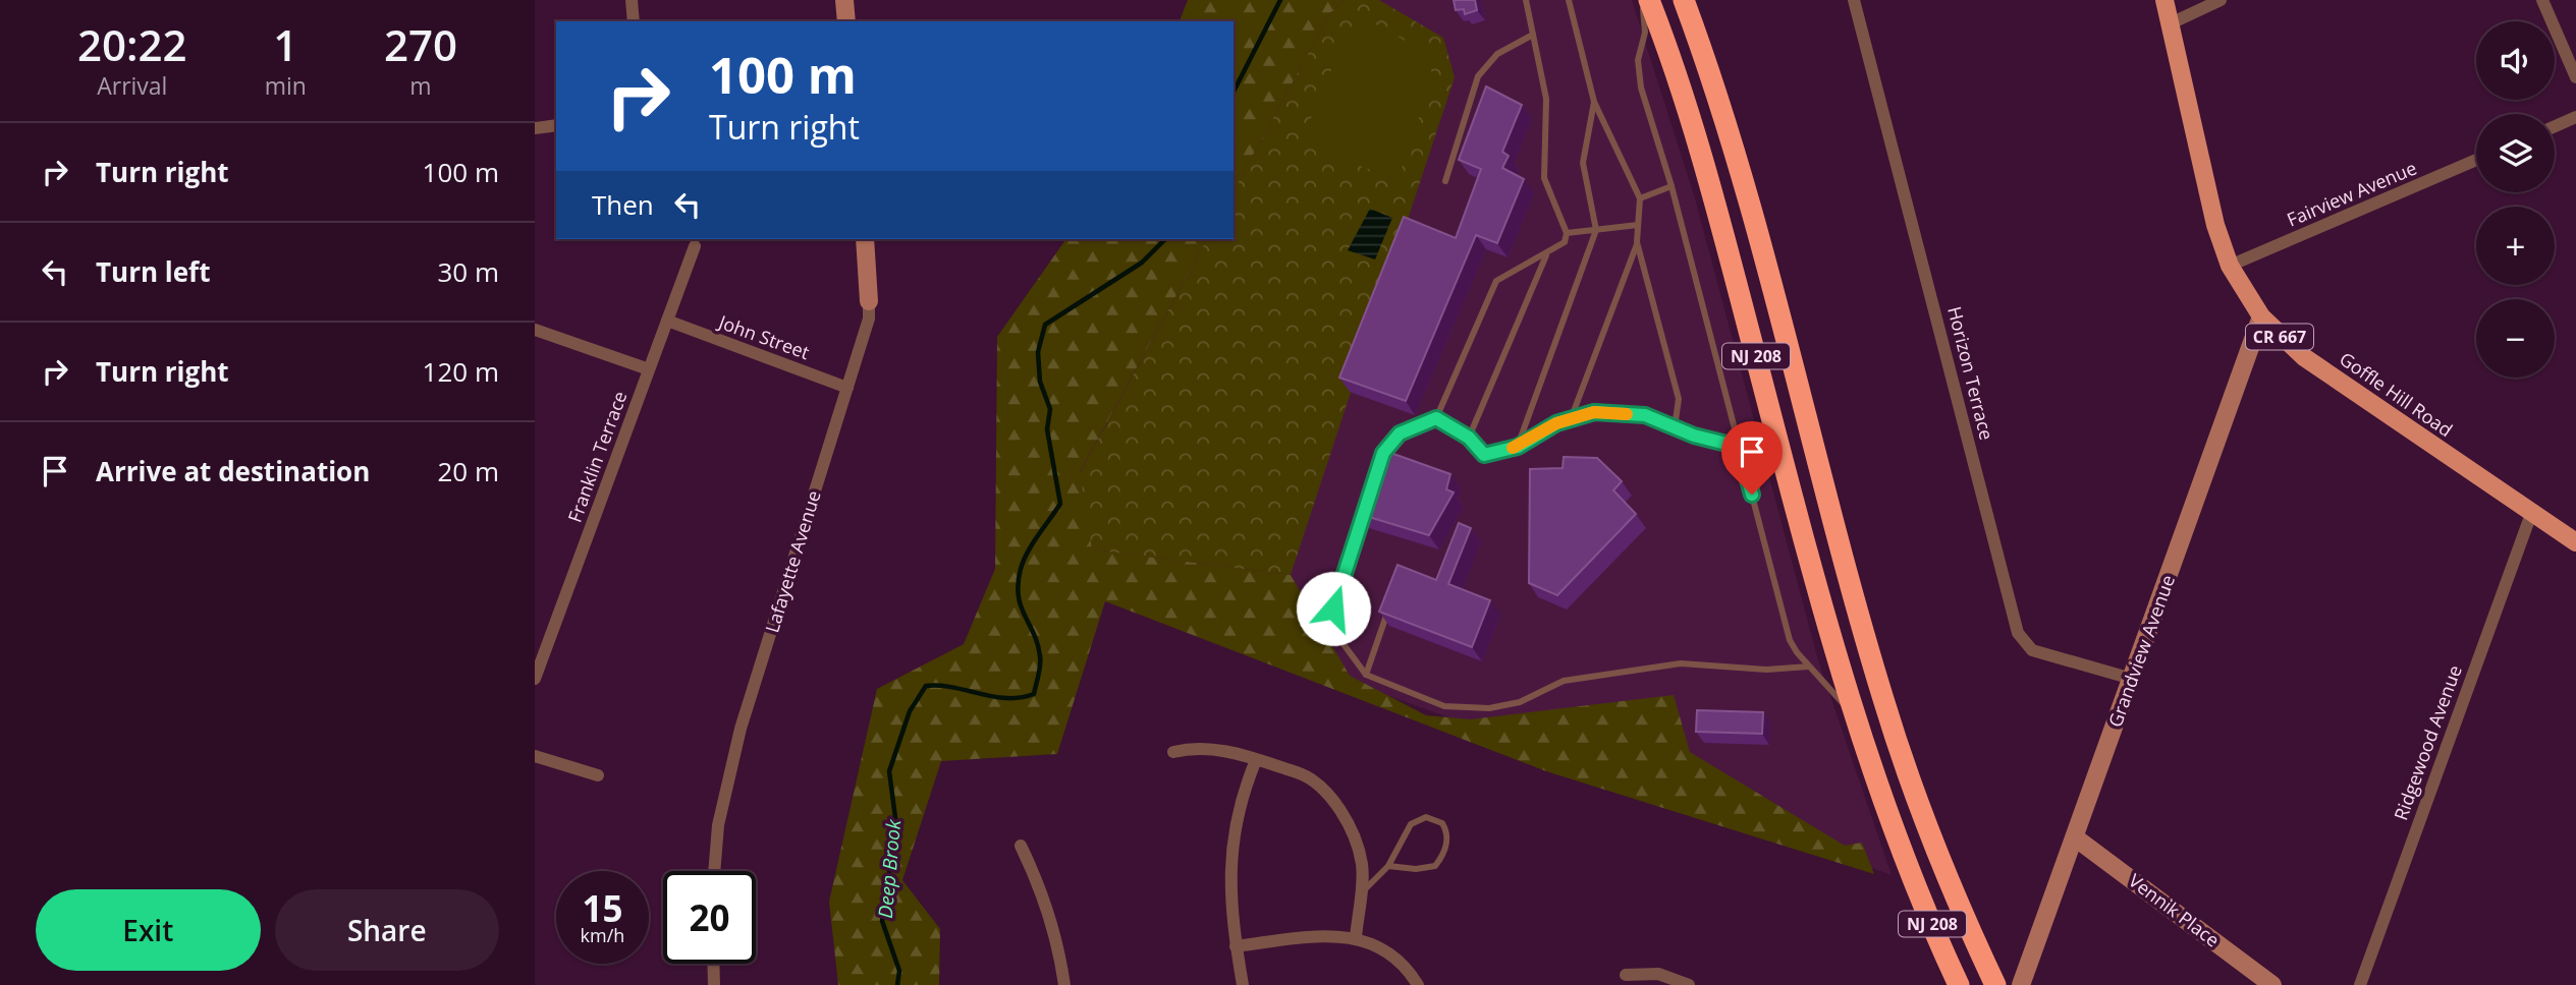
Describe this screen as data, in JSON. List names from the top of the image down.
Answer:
{
  "streets": {
    "highway": ["NJ 208"],
    "main road": ["CR 667", "Goffle Hill Road"],
    "street": [
      "Fairview Avenue",
      "John Street",
      "Horizon Terrace",
      "Franklin Terrace",
      "Lafayette Avenue",
      "Grandview Avenue",
      "Ridgewood Avenue",
      "Vennik Place"
    ]
  },
  "crossings": [
    ["Fairview Avenue", "Goffle Hill Road"],
    ["John Street", "Franklin Terrace"],
    ["John Street", "Lafayette Avenue"],
    ["Horizon Terrace", "Grandview Avenue"],
    ["Goffle Hill Road", "Grandview Avenue"],
    ["Goffle Hill Road", "Ridgewood Avenue"],
    ["Grandview Avenue", "Vennik Place"]
  ],
  "water": ["Deep Brook"],
  "page": {
    "eta": [
      "20:22",
      "Arrival",
      "1",
      "min",
      "270",
      "m"
    ],
    "map_buttons": ["+", "−"],
    "turn": ["100 m", "Turn right"],
    "list": [
      {
        "name": "Turn right",
        "value": "100 m"
      },
      {
        "name": "Turn left",
        "value": "30 m"
      },
      {
        "name": "Turn right",
        "value": "120 m"
      },
      {
        "name": "Arrive at destination",
        "value": "20 m"
      }
    ],
    "then": "Then",
    "speed": "15 km/h",
    "limit": "20",
    "buttons": ["Exit", "Share"]
  }
}
